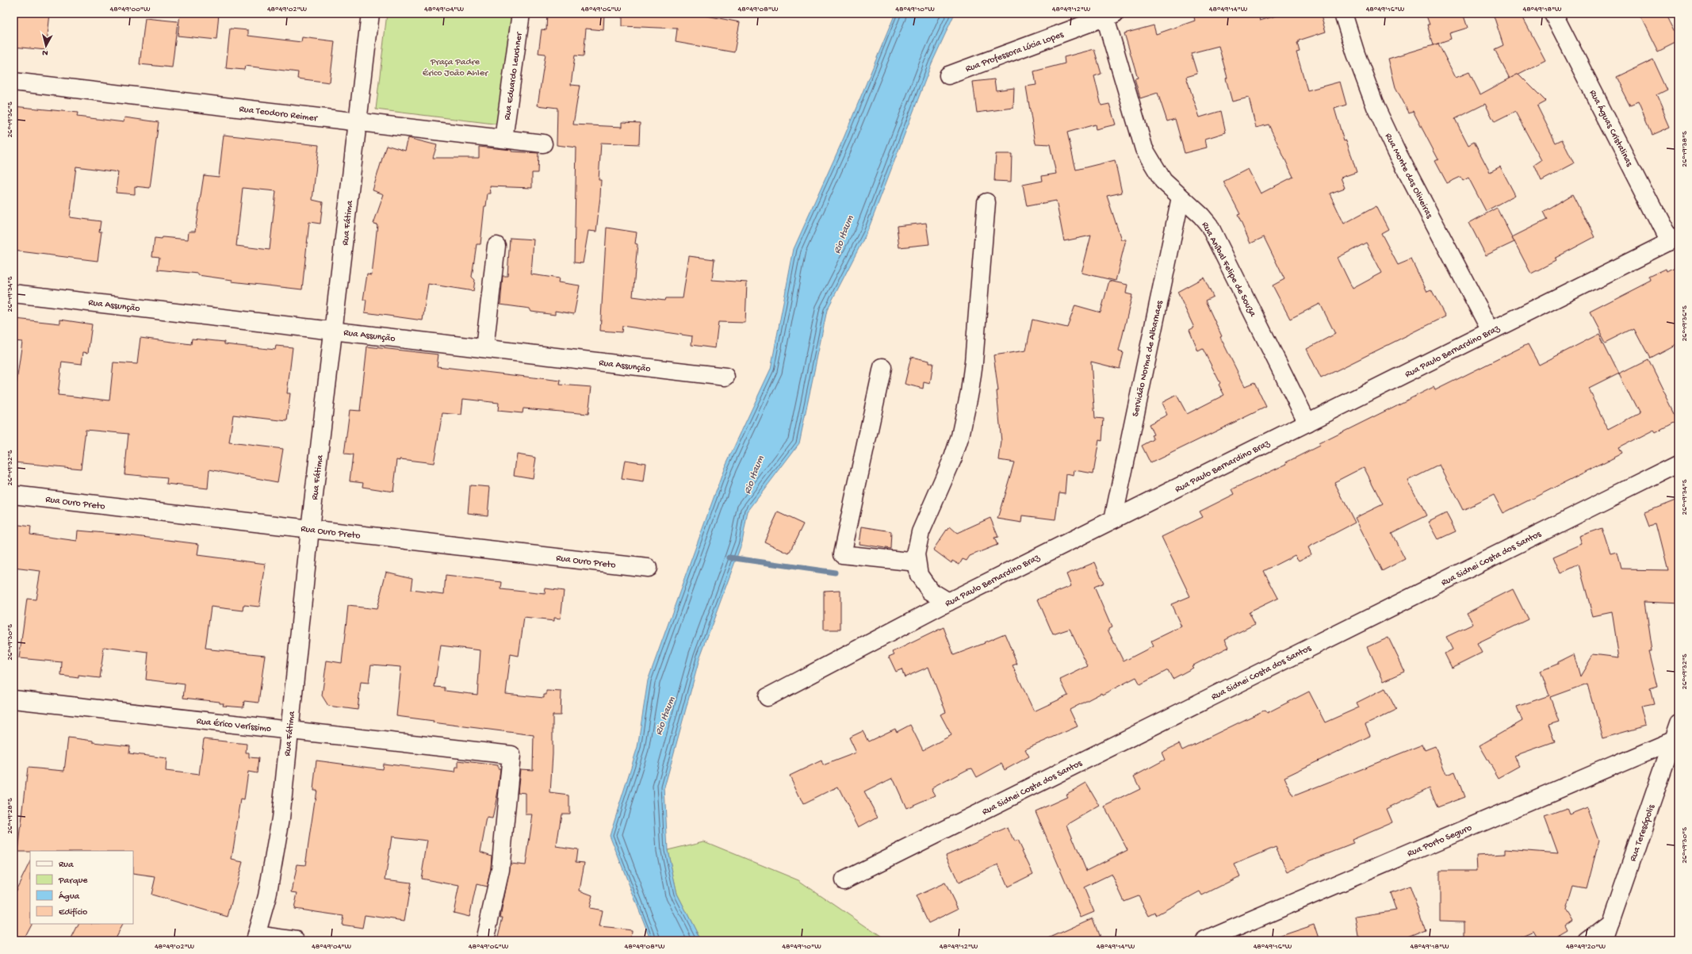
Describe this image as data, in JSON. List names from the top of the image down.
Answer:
{
  "streets": {
    "street": [
      "Rua Professora Lúcia Lopes",
      "Rua Eduardo Leuchner",
      "Rua Teodoro Reimer",
      "Rua Águas Cristalinas",
      "Rua Monte das Oliveiras",
      "Rua Fátima",
      "Rua Aníbal Felipe de Souza",
      "Rua Assunção",
      "Rua Paulo Bernardino Braz",
      "Servidão Norma de Albarnaes",
      "Rua Ouro Preto",
      "Rua Sidnei Costa dos Santos",
      "Rua Érico Veríssimo",
      "Rua Teresópolis",
      "Rua Porto Seguro"
    ]
  },
  "crossings": [
    ["Rua Professora Lúcia Lopes", "Rua Aníbal Felipe de Souza"],
    ["Rua Eduardo Leuchner", "Rua Teodoro Reimer"],
    ["Rua Teodoro Reimer", "Rua Fátima"],
    ["Rua Águas Cristalinas", "Rua Paulo Bernardino Braz"],
    ["Rua Monte das Oliveiras", "Rua Paulo Bernardino Braz"],
    ["Rua Fátima", "Rua Assunção"],
    ["Rua Fátima", "Rua Ouro Preto"],
    ["Rua Fátima", "Rua Érico Veríssimo"],
    ["Rua Aníbal Felipe de Souza", "Rua Paulo Bernardino Braz"],
    ["Rua Aníbal Felipe de Souza", "Servidão Norma de Albarnaes"],
    ["Rua Paulo Bernardino Braz", "Servidão Norma de Albarnaes"],
    ["Rua Teresópolis", "Rua Porto Seguro"]
  ],
  "water": ["Rio Itaum"],
  "parks": ["Praça Padre Érico João Ahler"],
  "legend": [
    "Rua",
    "Parque",
    "Água",
    "Edifício"
  ],
  "north": "bottom",
  "coordinates": [
    "48°49'00\"W",
    "48°49'02\"W",
    "48°49'04\"W",
    "48°49'06\"W",
    "48°49'08\"W",
    "48°49'10\"W",
    "48°49'12\"W",
    "48°49'14\"W",
    "48°49'16\"W",
    "48°49'18\"W",
    "26°19'36\"S",
    "26°19'38\"S",
    "26°19'34\"S",
    "26°19'32\"S",
    "26°19'30\"S",
    "26°19'28\"S",
    "48°49'20\"W"
  ]
}
